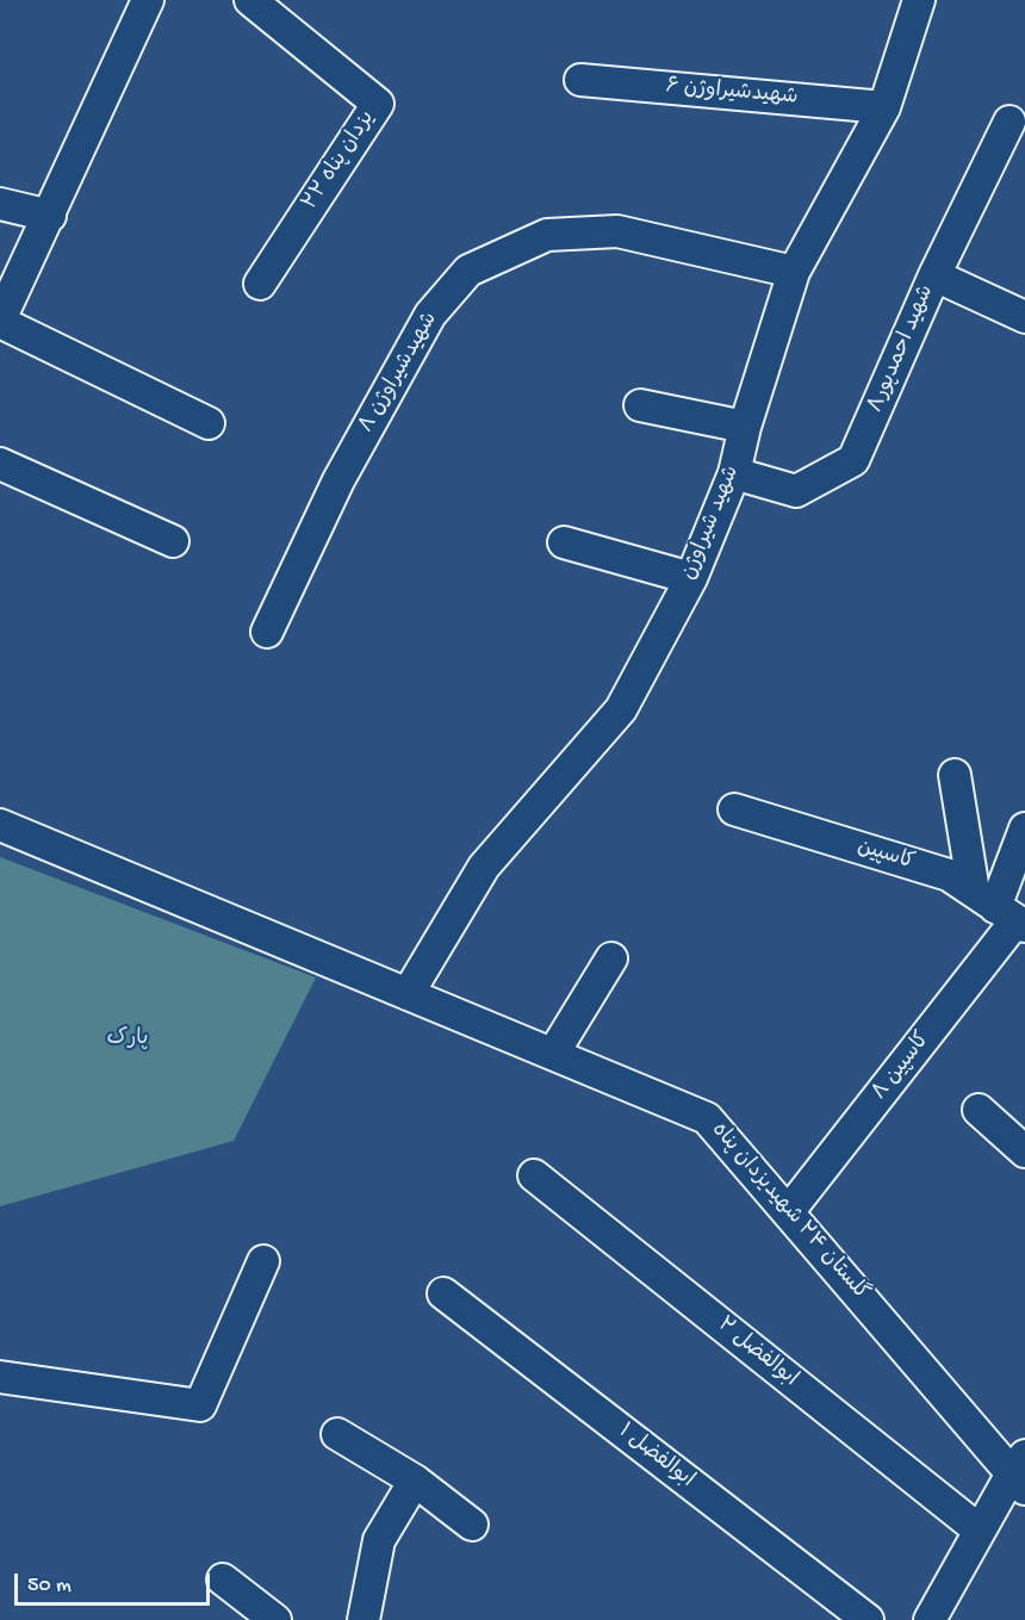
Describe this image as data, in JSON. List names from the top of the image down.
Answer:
{
  "streets": {
    "street": [
      "شهیدشیراوژن ۶",
      "یزدان پناه ۲۲",
      "شهید احمدپور۸",
      "شهیدشیراوژن ۸",
      "شهید شیراوژن",
      "کاسپین",
      "کاسپین ۸",
      "گلستان ۲۴ شهیدیزدان پناه",
      "ابوالفضل ۲",
      "ابوالفضل ۱"
    ]
  },
  "crossings": [
    ["شهیدشیراوژن ۶", "شهید شیراوژن"],
    ["شهید احمدپور۸", "شهید شیراوژن"],
    ["شهیدشیراوژن ۸", "شهید شیراوژن"],
    ["شهید شیراوژن", "گلستان ۲۴ شهیدیزدان پناه"],
    ["کاسپین", "کاسپین ۸"],
    ["کاسپین ۸", "گلستان ۲۴ شهیدیزدان پناه"]
  ],
  "parks": ["پارک"],
  "scale_bar": "50 m"
}
